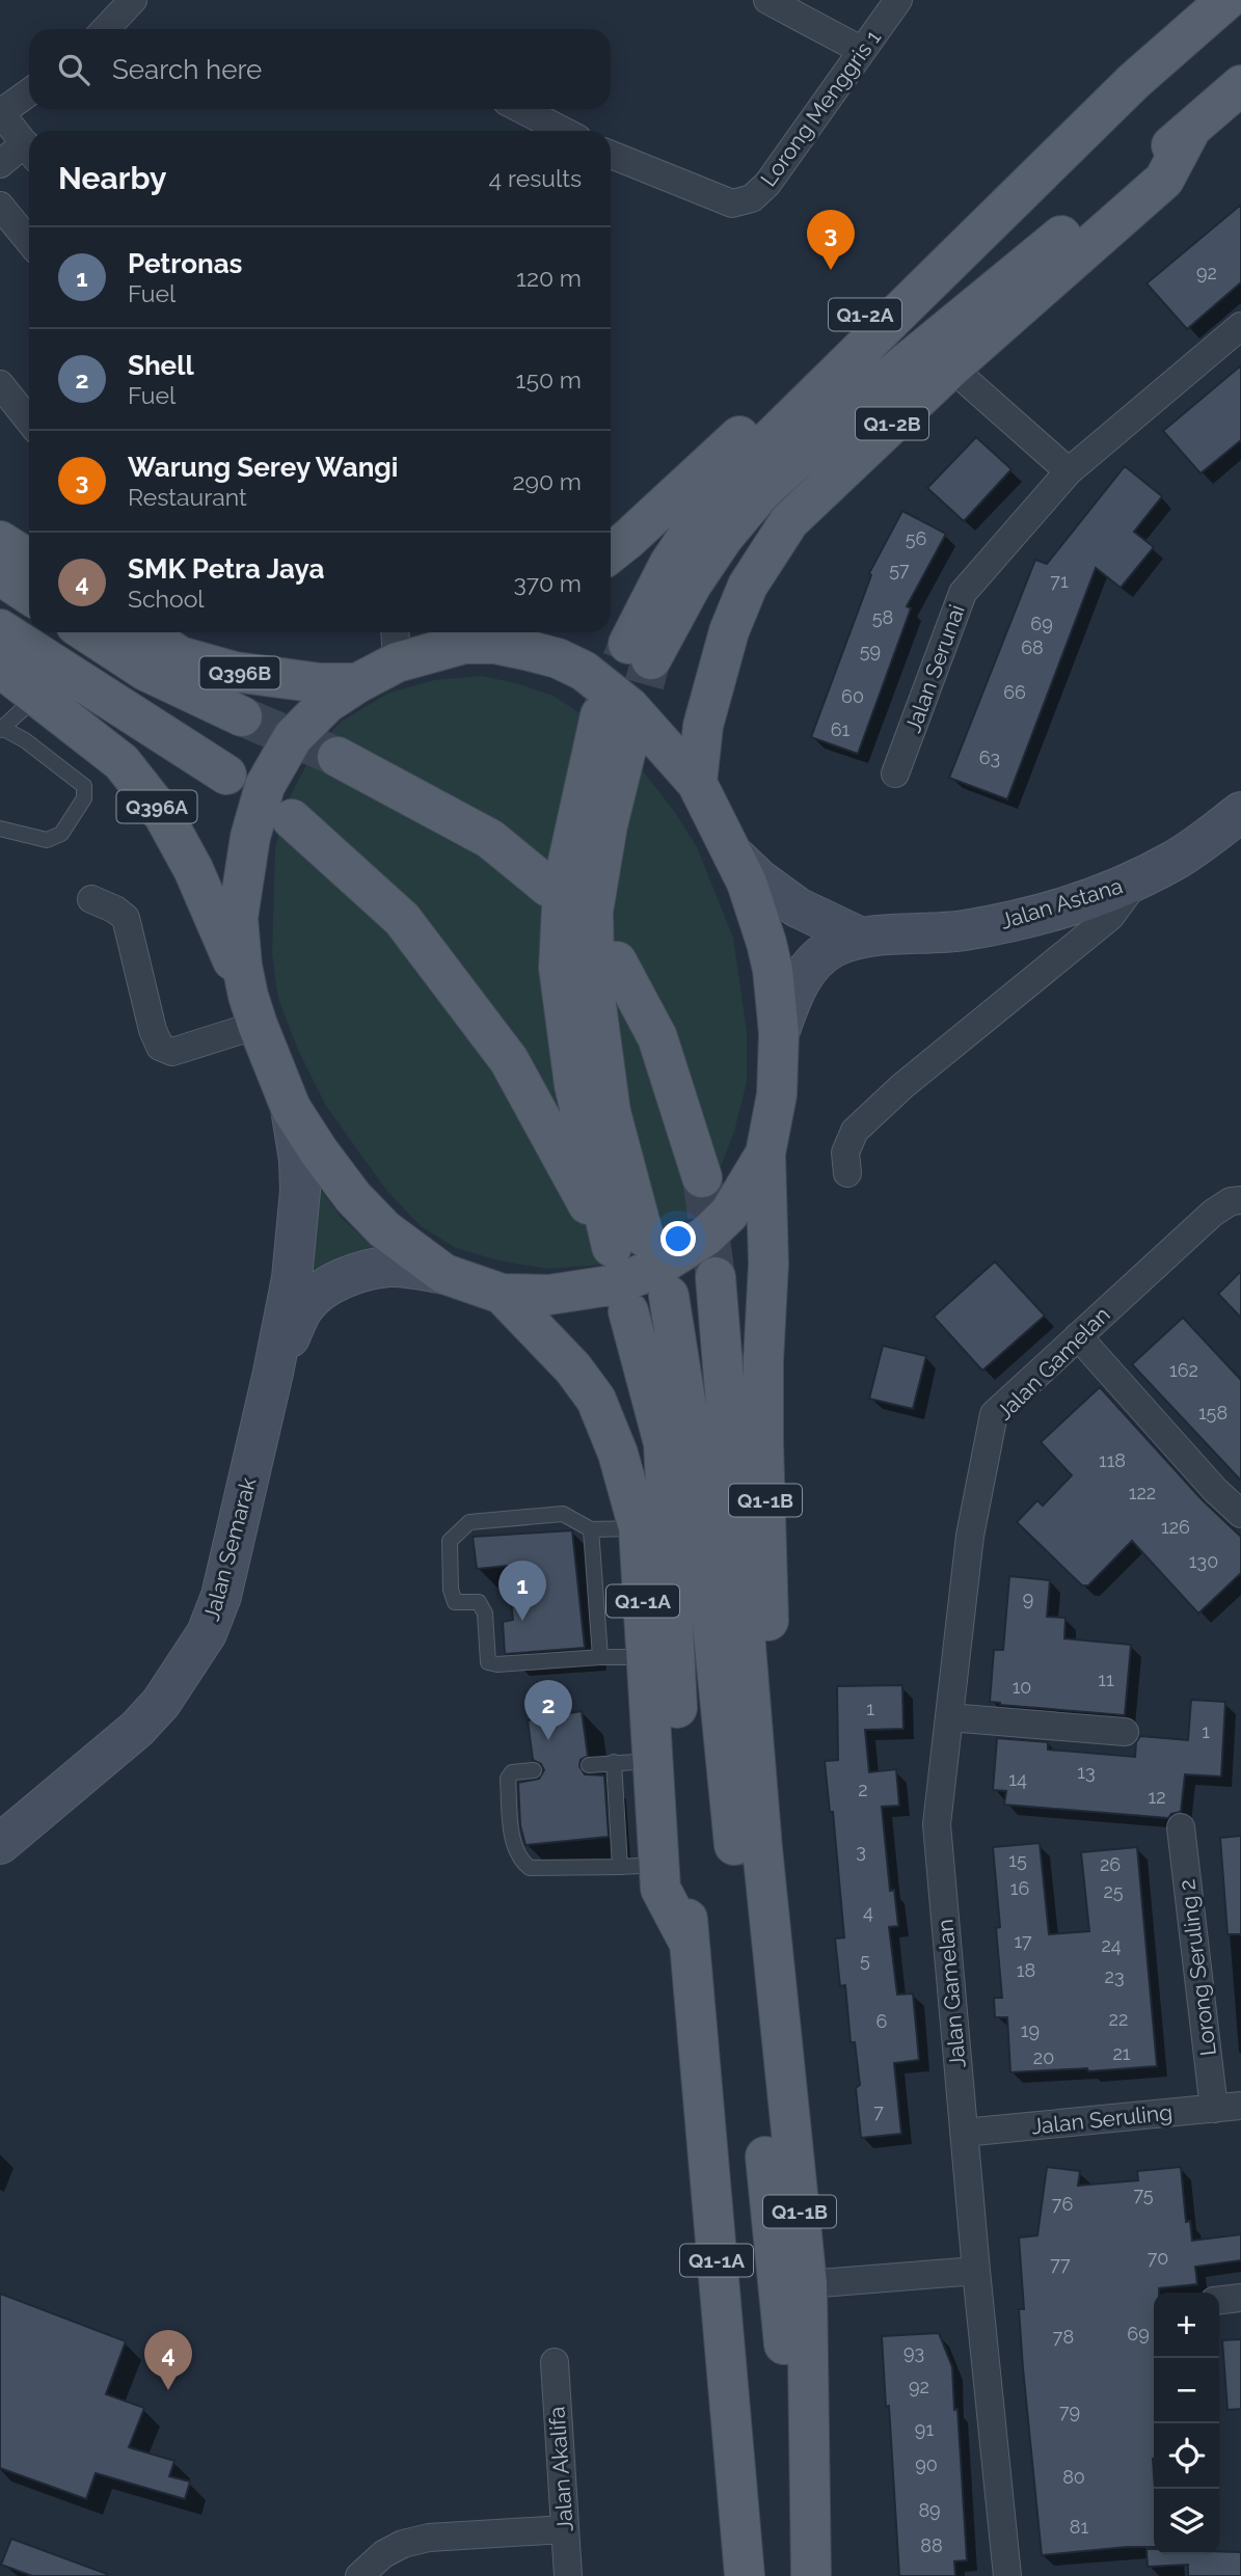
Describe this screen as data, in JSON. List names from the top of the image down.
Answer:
{
  "streets": {
    "main road": [
      "Q1-2A",
      "Q1-2B",
      "Q396B",
      "Q396A",
      "Jalan Astana",
      "Q1-1B",
      "Jalan Semarak",
      "Q1-1A"
    ],
    "street": [
      "Lorong Menggris 1",
      "Jalan Serunai",
      "Jalan Gamelan",
      "Lorong Seruling 2",
      "Jalan Seruling",
      "Jalan Akalifa"
    ]
  },
  "crossings": [
    ["Jalan Gamelan", "Jalan Seruling"],
    ["Lorong Seruling 2", "Jalan Seruling"]
  ],
  "house_numbers": [
    "92",
    "56",
    "57",
    "71",
    "58",
    "69",
    "68",
    "59",
    "66",
    "60",
    "61",
    "63",
    "162",
    "158",
    "118",
    "122",
    "126",
    "130",
    "9",
    "11",
    "10",
    "1",
    "1",
    "13",
    "14",
    "2",
    "12",
    "3",
    "15",
    "26",
    "16",
    "25",
    "4",
    "17",
    "24",
    "5",
    "18",
    "23",
    "22",
    "6",
    "19",
    "21",
    "20",
    "7",
    "75",
    "76",
    "70",
    "77",
    "69",
    "78",
    "93",
    "92",
    "79",
    "91",
    "90",
    "80",
    "89",
    "81",
    "88"
  ],
  "page": {
    "search": "Search here",
    "heading": ["Nearby", "4 results"],
    "pins": [
      "3",
      "1",
      "2",
      "4"
    ],
    "list": [
      {
        "mark": "1",
        "name": "Petronas",
        "note": "Fuel",
        "value": "120 m"
      },
      {
        "mark": "2",
        "name": "Shell",
        "note": "Fuel",
        "value": "150 m"
      },
      {
        "mark": "3",
        "name": "Warung Serey Wangi",
        "note": "Restaurant",
        "value": "290 m"
      },
      {
        "mark": "4",
        "name": "SMK Petra Jaya",
        "note": "School",
        "value": "370 m"
      }
    ],
    "map_buttons": ["+", "−"]
  }
}
